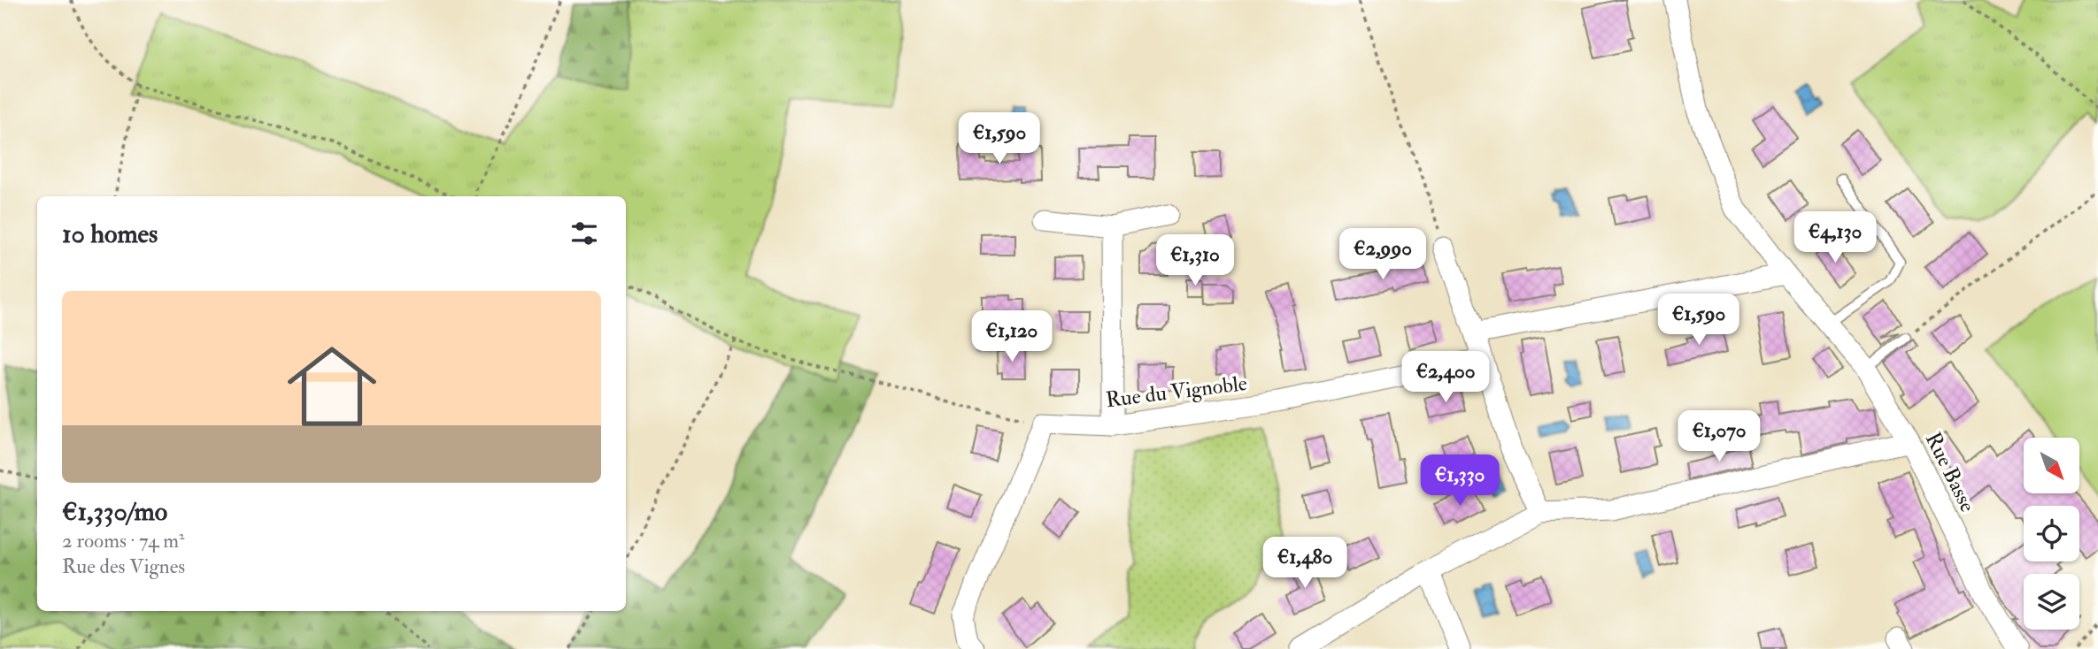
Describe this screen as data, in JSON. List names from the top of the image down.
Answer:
{
  "streets": {
    "street": ["Rue du Vignoble", "Rue Basse"]
  },
  "north": "bottom right",
  "page": {
    "price": [
      "€1,590",
      "€4,130",
      "€2,990",
      "€1,310",
      "€1,590",
      "€1,120",
      "€2,400",
      "€1,070",
      "€1,330",
      "€1,480"
    ],
    "heading": "10 homes",
    "list": [
      {
        "name": "€1,330/mo",
        "note": "2 rooms · 74 m² · Rue des Vignes"
      }
    ]
  }
}
